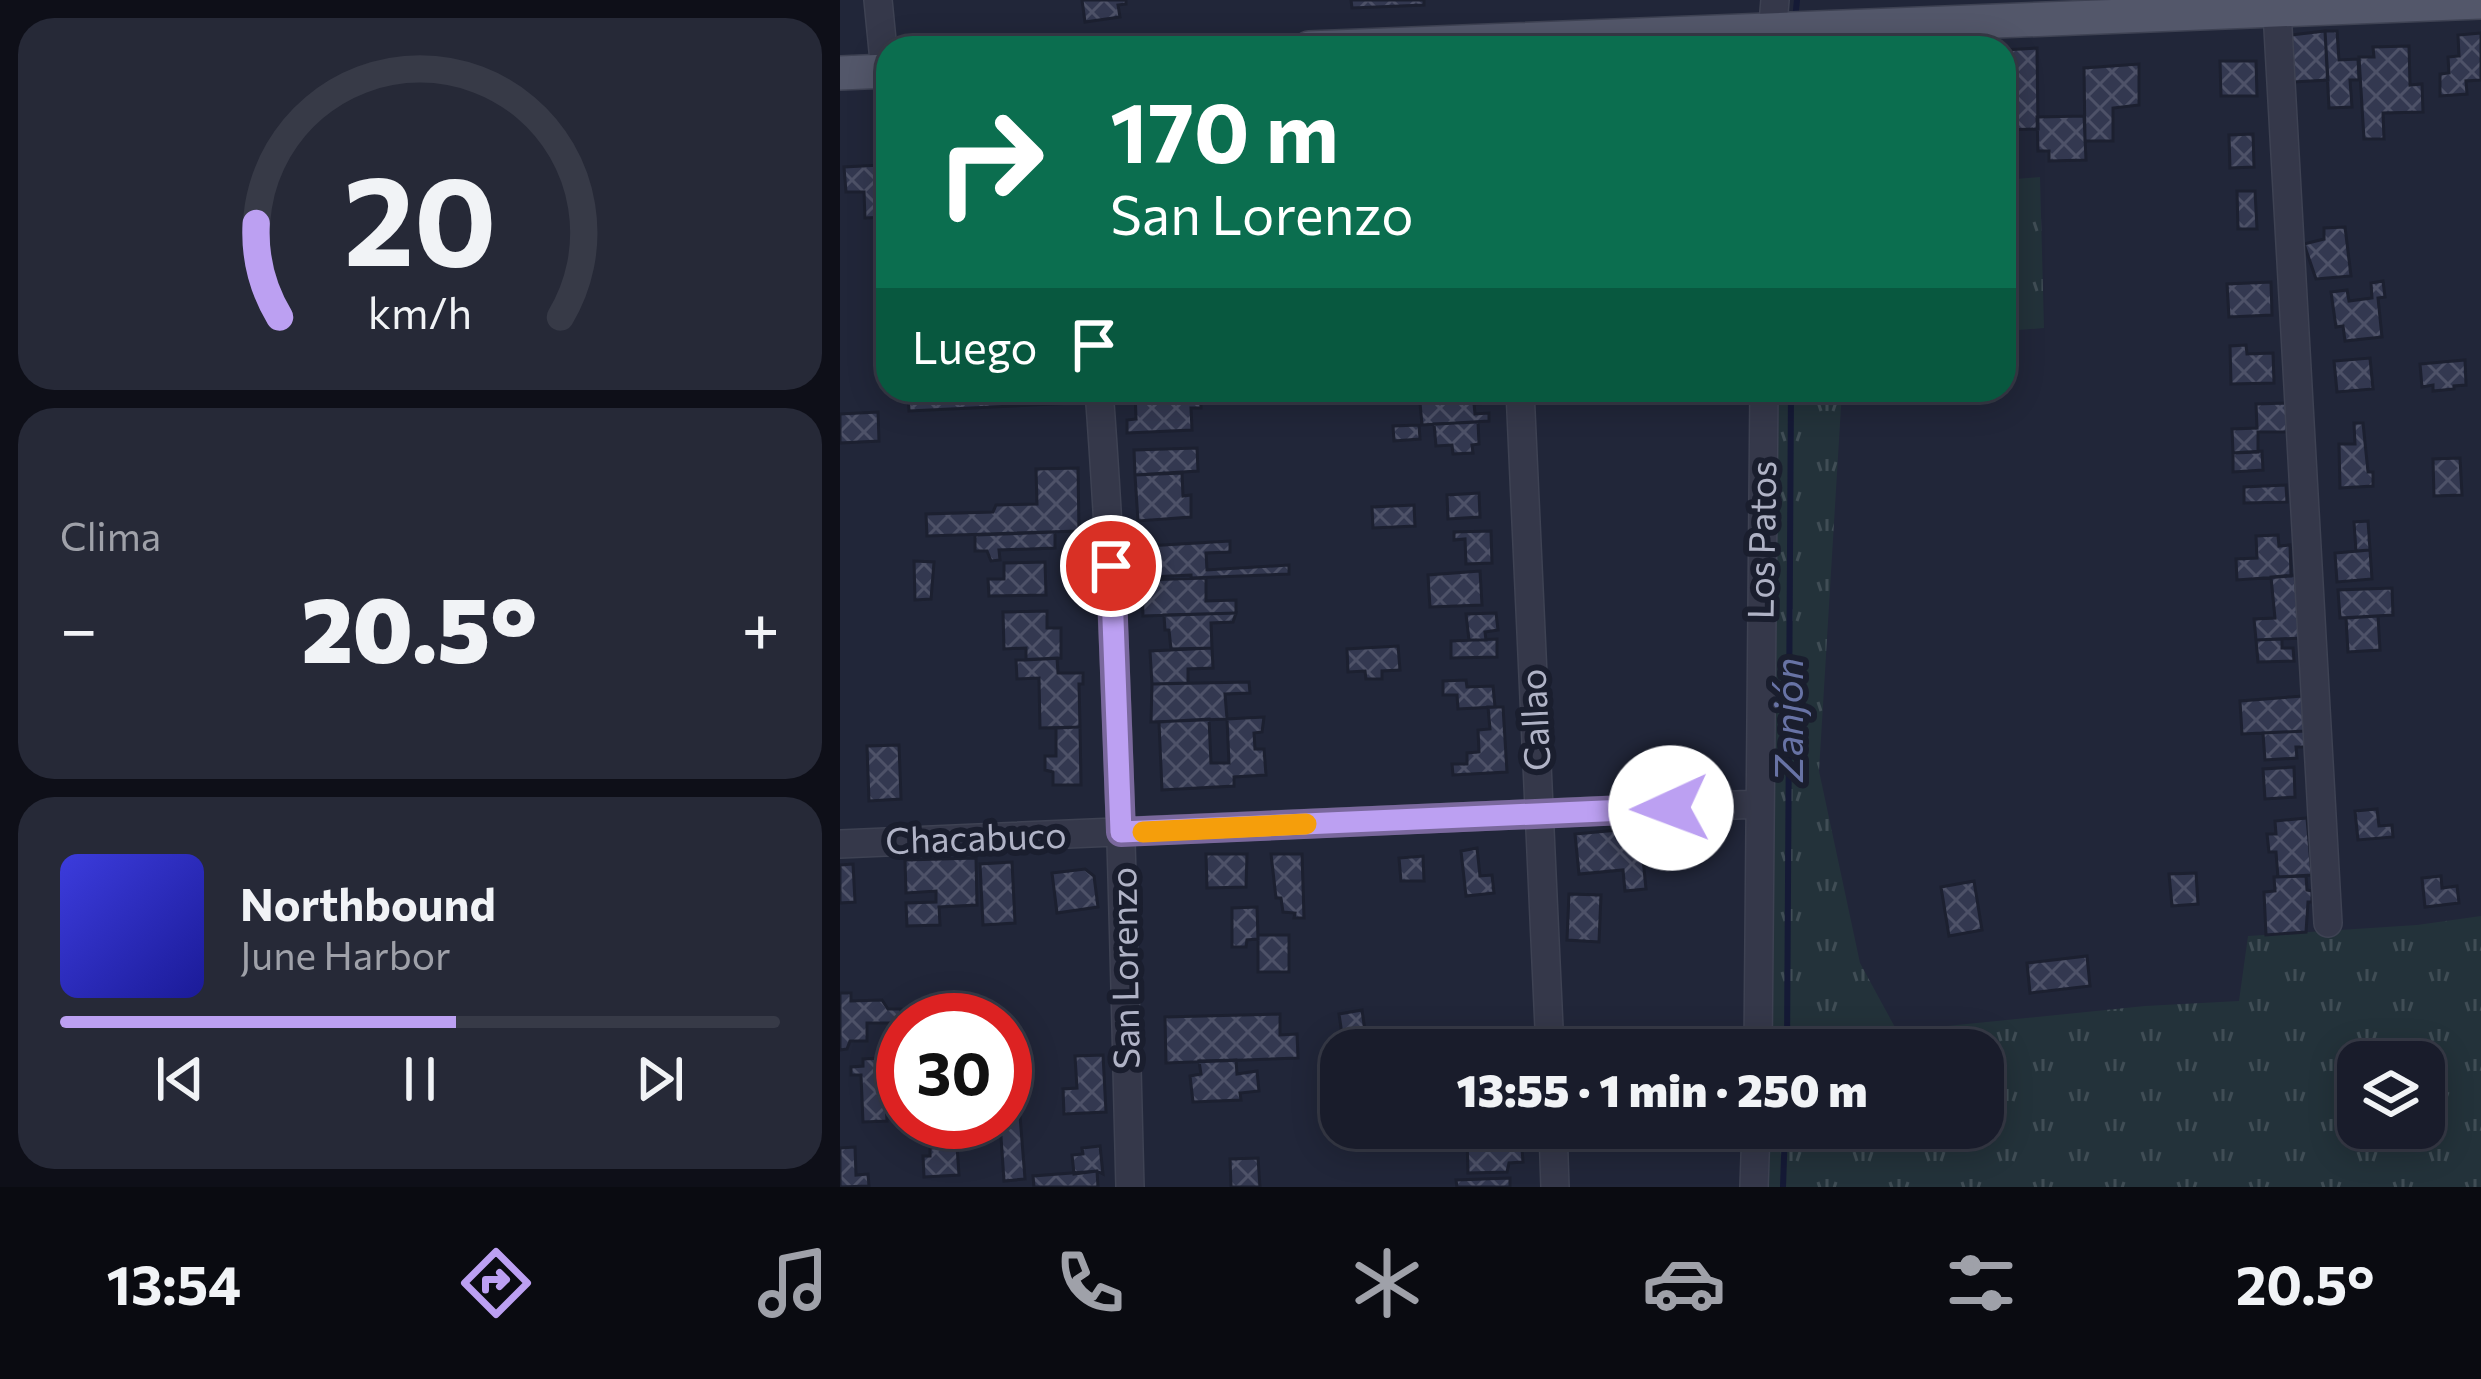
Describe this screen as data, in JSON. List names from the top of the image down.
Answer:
{
  "streets": {
    "street": [
      "Los Patos",
      "Callao",
      "Chacabuco",
      "San Lorenzo"
    ]
  },
  "crossings": [
    ["Los Patos", "Chacabuco"],
    ["Callao", "Chacabuco"],
    ["Chacabuco", "San Lorenzo"]
  ],
  "water": ["Zanjón"],
  "page": {
    "turn": ["170 m", "San Lorenzo"],
    "then": "Luego",
    "tile": "Clima",
    "heat": ["−", "20.5°", "+"],
    "song": ["Northbound", "June Harbor"],
    "limit": "30",
    "trip": "13:55 · 1 min · 250 m",
    "tabs": ["13:54", "20.5°"],
    "gauge": ["20", "km/h"]
  }
}
